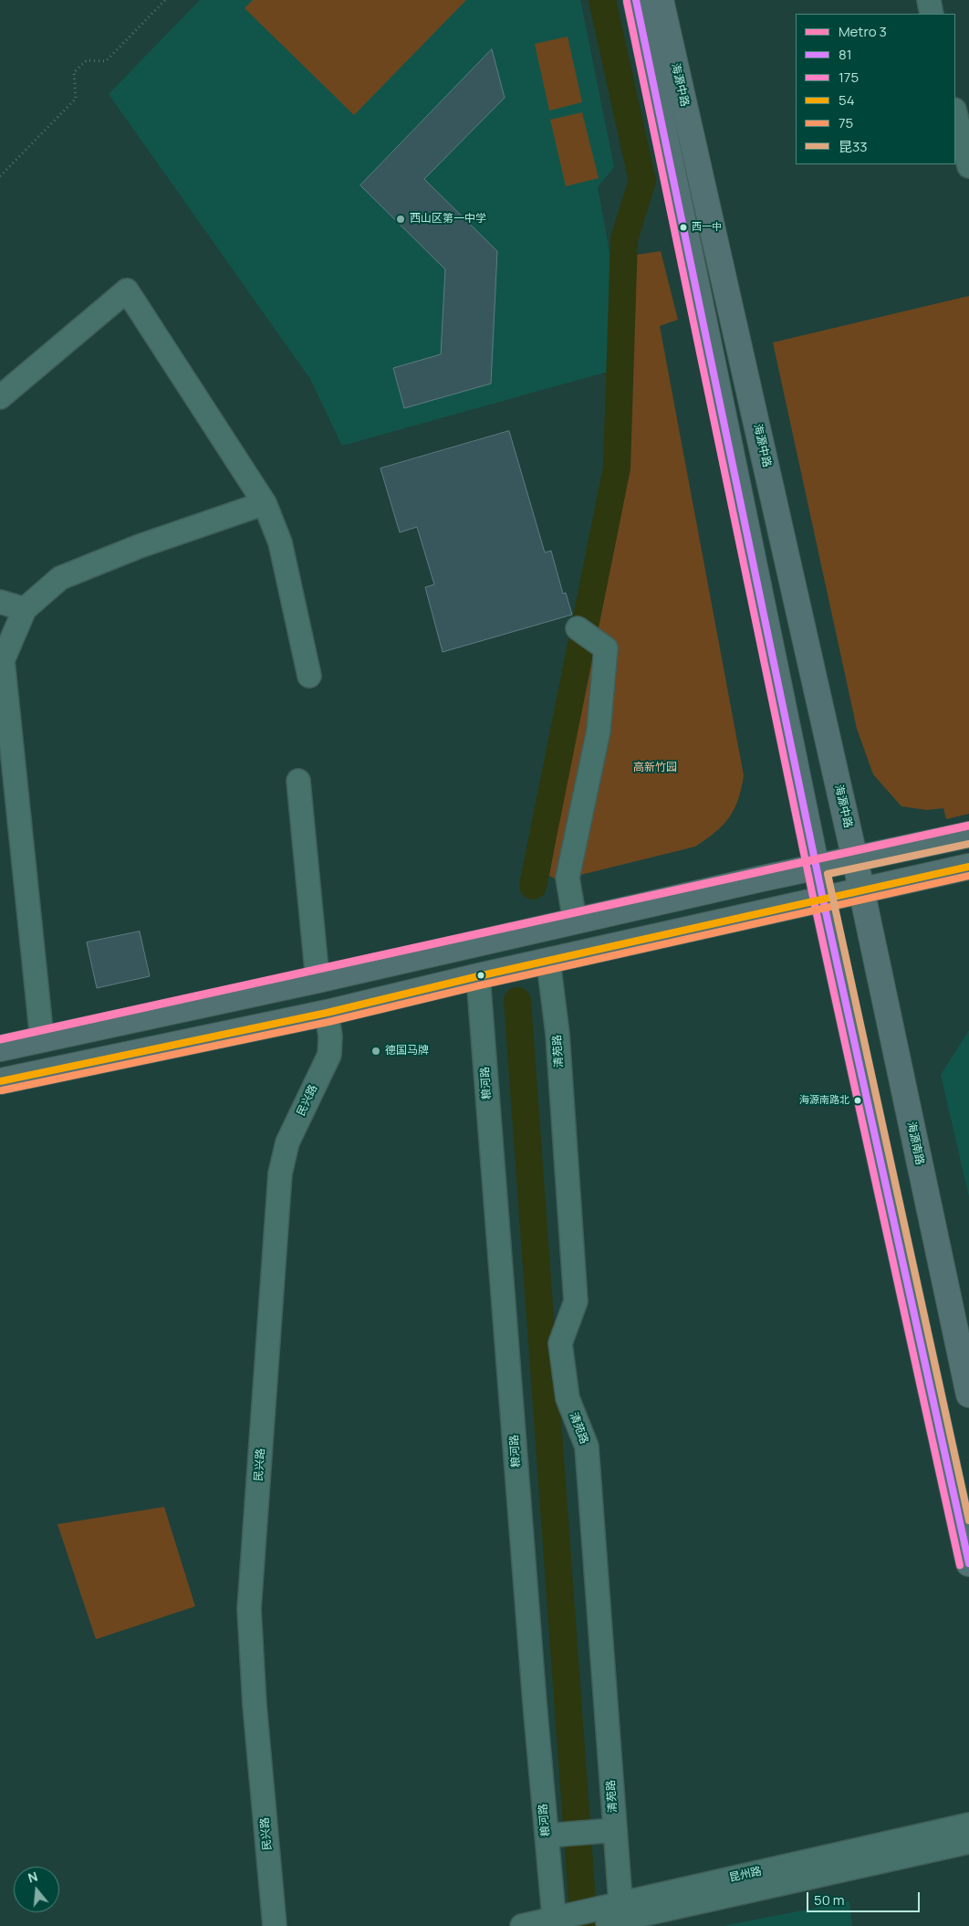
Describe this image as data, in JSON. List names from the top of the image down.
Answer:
{
  "streets": {
    "main road": ["海源中路", "海源南路"],
    "street": [
      "清苑路",
      "粮河路",
      "民兴路",
      "昆州路"
    ]
  },
  "crossings": [
    ["海源中路", "海源南路"],
    ["清苑路", "昆州路"],
    ["粮河路", "昆州路"]
  ],
  "parks": ["高新竹园"],
  "places": [
    "西山区第一中学",
    "西一中",
    "德国马牌",
    "海源南路北"
  ],
  "lines": [
    "transit line 81",
    "transit line 175",
    "metro line 3",
    "transit line 昆33",
    "transit line 54",
    "transit line 75"
  ],
  "legend": [
    "Metro 3",
    "81",
    "175",
    "54",
    "75",
    "昆33"
  ],
  "scale_bar": "50 m",
  "north": "top"
}
